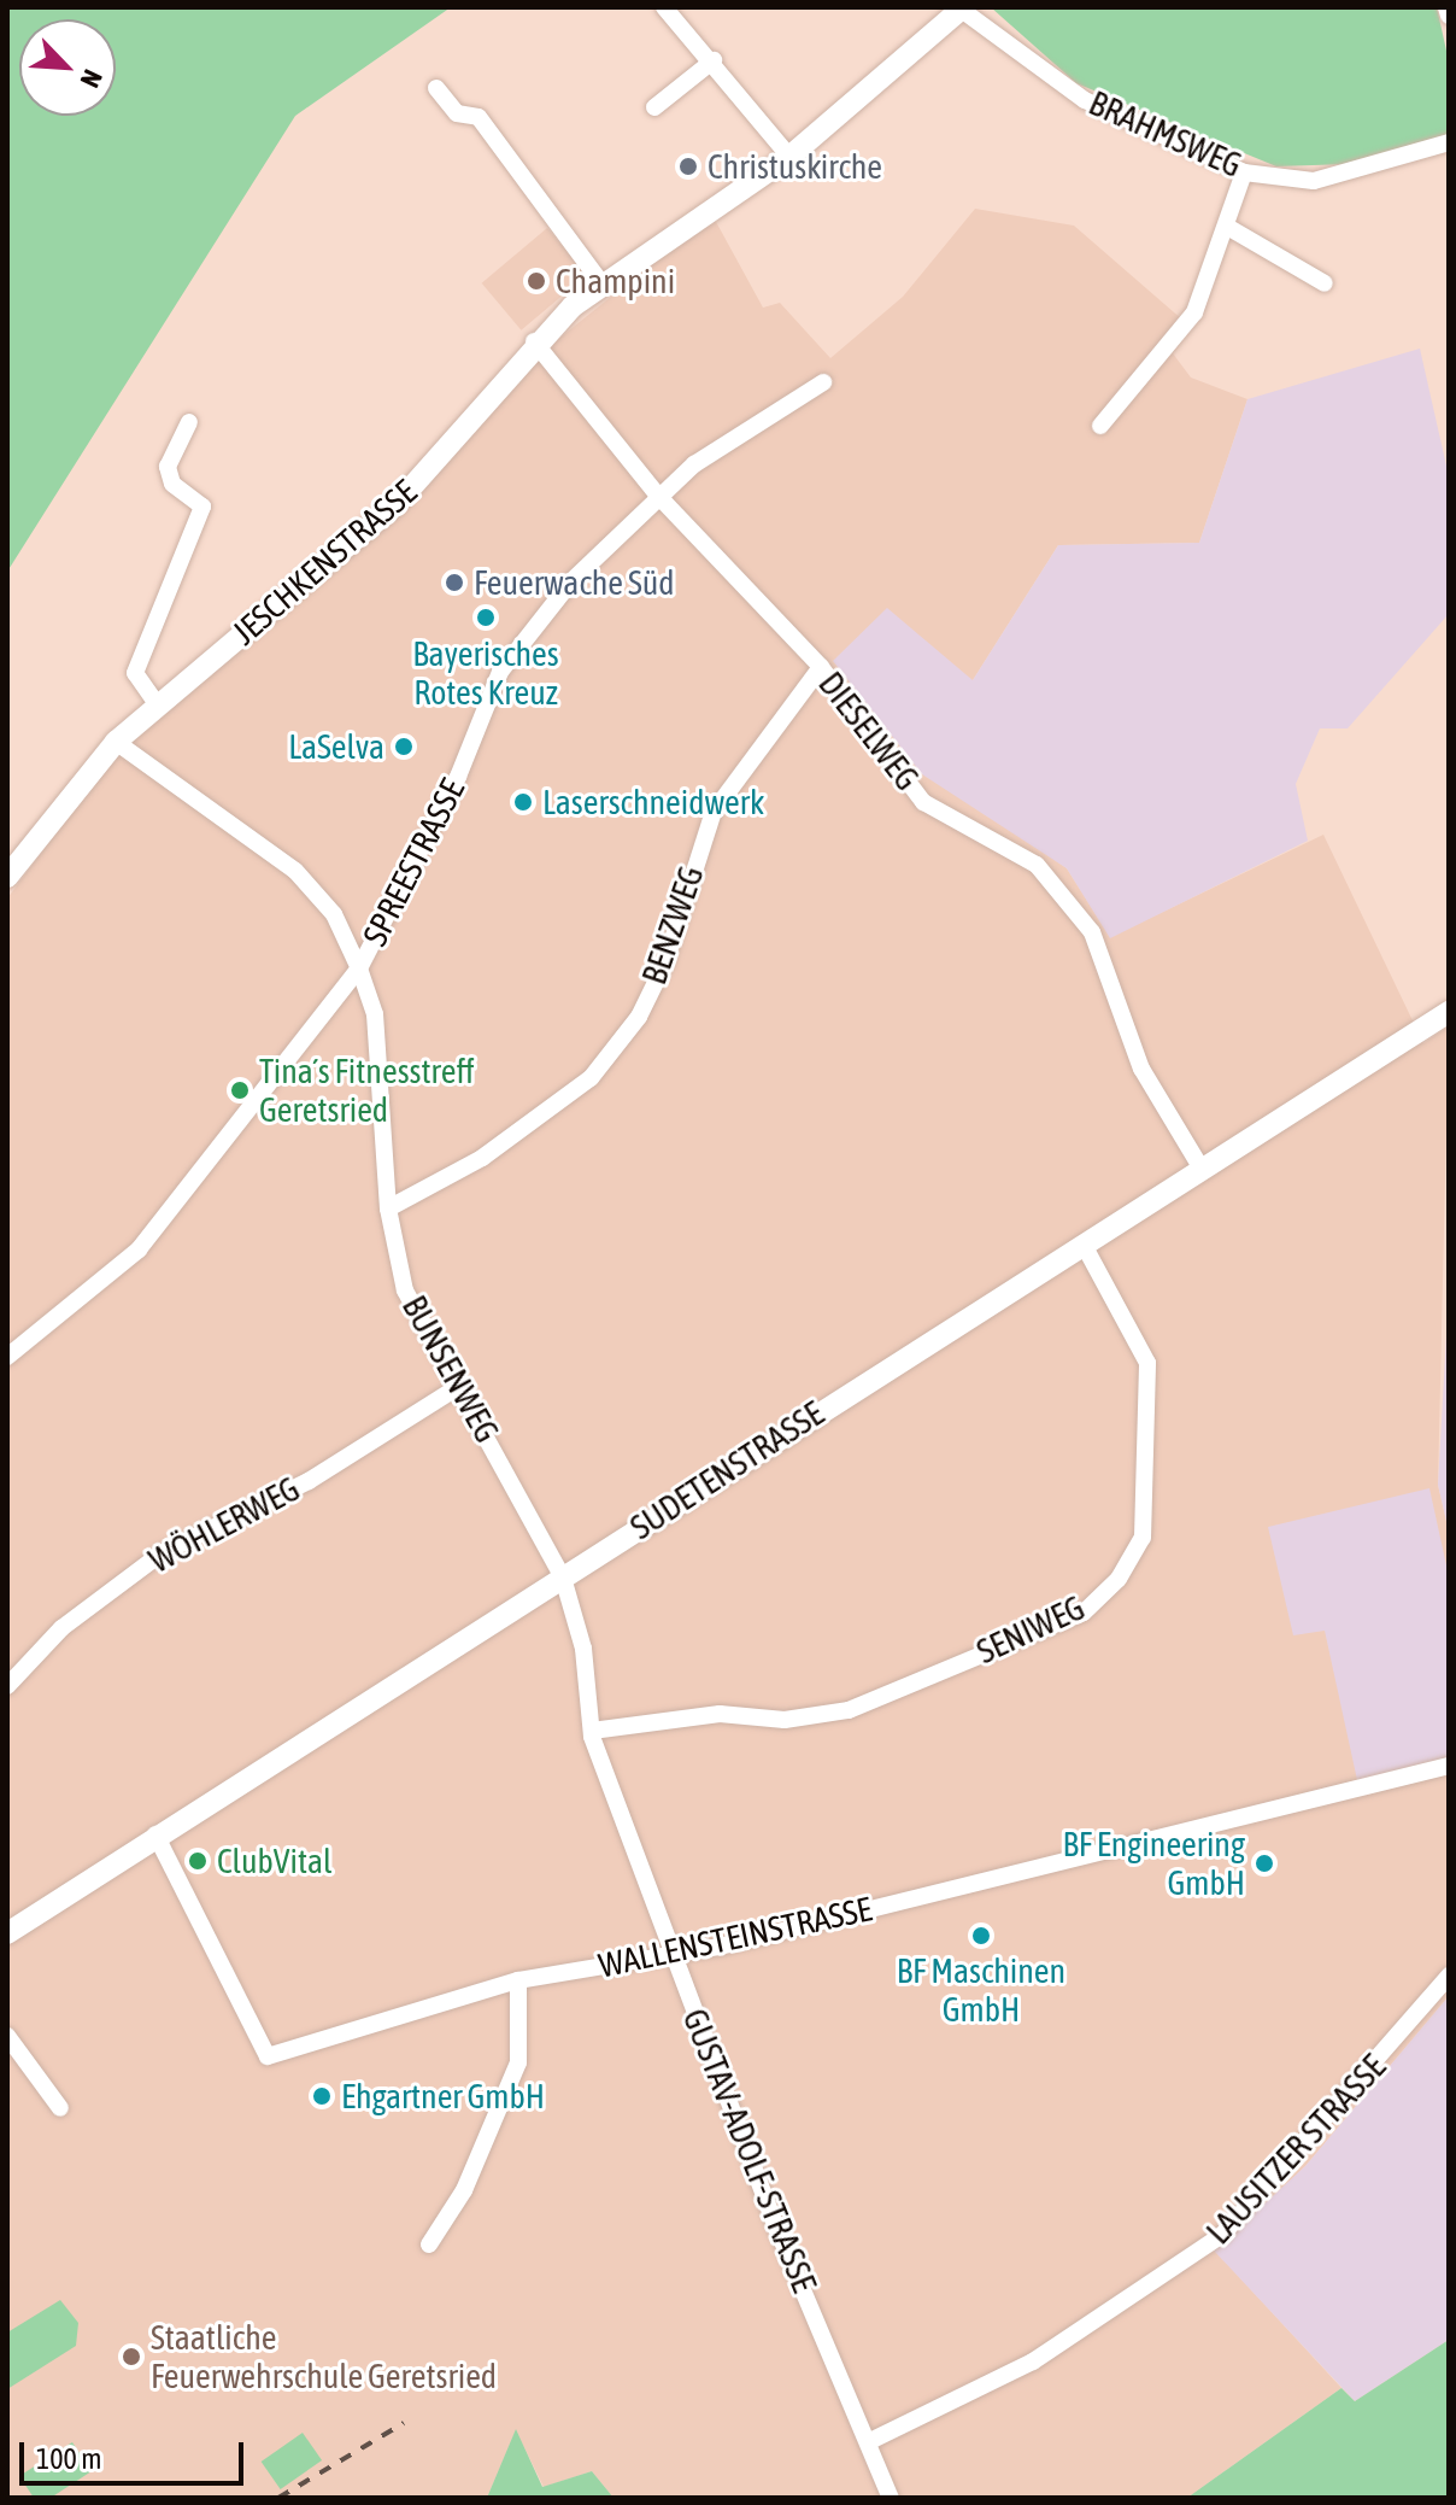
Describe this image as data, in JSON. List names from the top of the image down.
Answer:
{
  "streets": {
    "street": [
      "BRAHMSWEG",
      "JESCHKENSTRASSE",
      "DIESELWEG",
      "SPREESTRASSE",
      "BENZWEG",
      "BUNSENWEG",
      "SUDETENSTRASSE",
      "WÖHLERWEG",
      "SENIWEG",
      "WALLENSTEINSTRASSE",
      "LAUSITZER STRASSE",
      "GUSTAV-ADOLF-STRASSE"
    ]
  },
  "crossings": [
    ["BRAHMSWEG", "JESCHKENSTRASSE"],
    ["JESCHKENSTRASSE", "DIESELWEG"],
    ["JESCHKENSTRASSE", "BUNSENWEG"],
    ["DIESELWEG", "SPREESTRASSE"],
    ["DIESELWEG", "BENZWEG"],
    ["DIESELWEG", "SUDETENSTRASSE"],
    ["SPREESTRASSE", "BUNSENWEG"],
    ["BENZWEG", "BUNSENWEG"],
    ["BUNSENWEG", "SUDETENSTRASSE"],
    ["BUNSENWEG", "WÖHLERWEG"],
    ["BUNSENWEG", "GUSTAV-ADOLF-STRASSE"],
    ["SUDETENSTRASSE", "SENIWEG"],
    ["SUDETENSTRASSE", "WALLENSTEINSTRASSE"],
    ["SUDETENSTRASSE", "GUSTAV-ADOLF-STRASSE"],
    ["SENIWEG", "GUSTAV-ADOLF-STRASSE"],
    ["WALLENSTEINSTRASSE", "GUSTAV-ADOLF-STRASSE"],
    ["LAUSITZER STRASSE", "GUSTAV-ADOLF-STRASSE"]
  ],
  "places": [
    "Christuskirche",
    "Champini",
    "Feuerwache Süd",
    "Bayerisches Rotes Kreuz",
    "LaSelva",
    "Laserschneidwerk",
    "Tina´s Fitnesstreff Geretsried",
    "ClubVital",
    "BF Engineering GmbH",
    "BF Maschinen GmbH",
    "Ehgartner GmbH",
    "Staatliche Feuerwehrschule Geretsried"
  ],
  "scale_bar": "100 m",
  "north": "bottom right"
}
